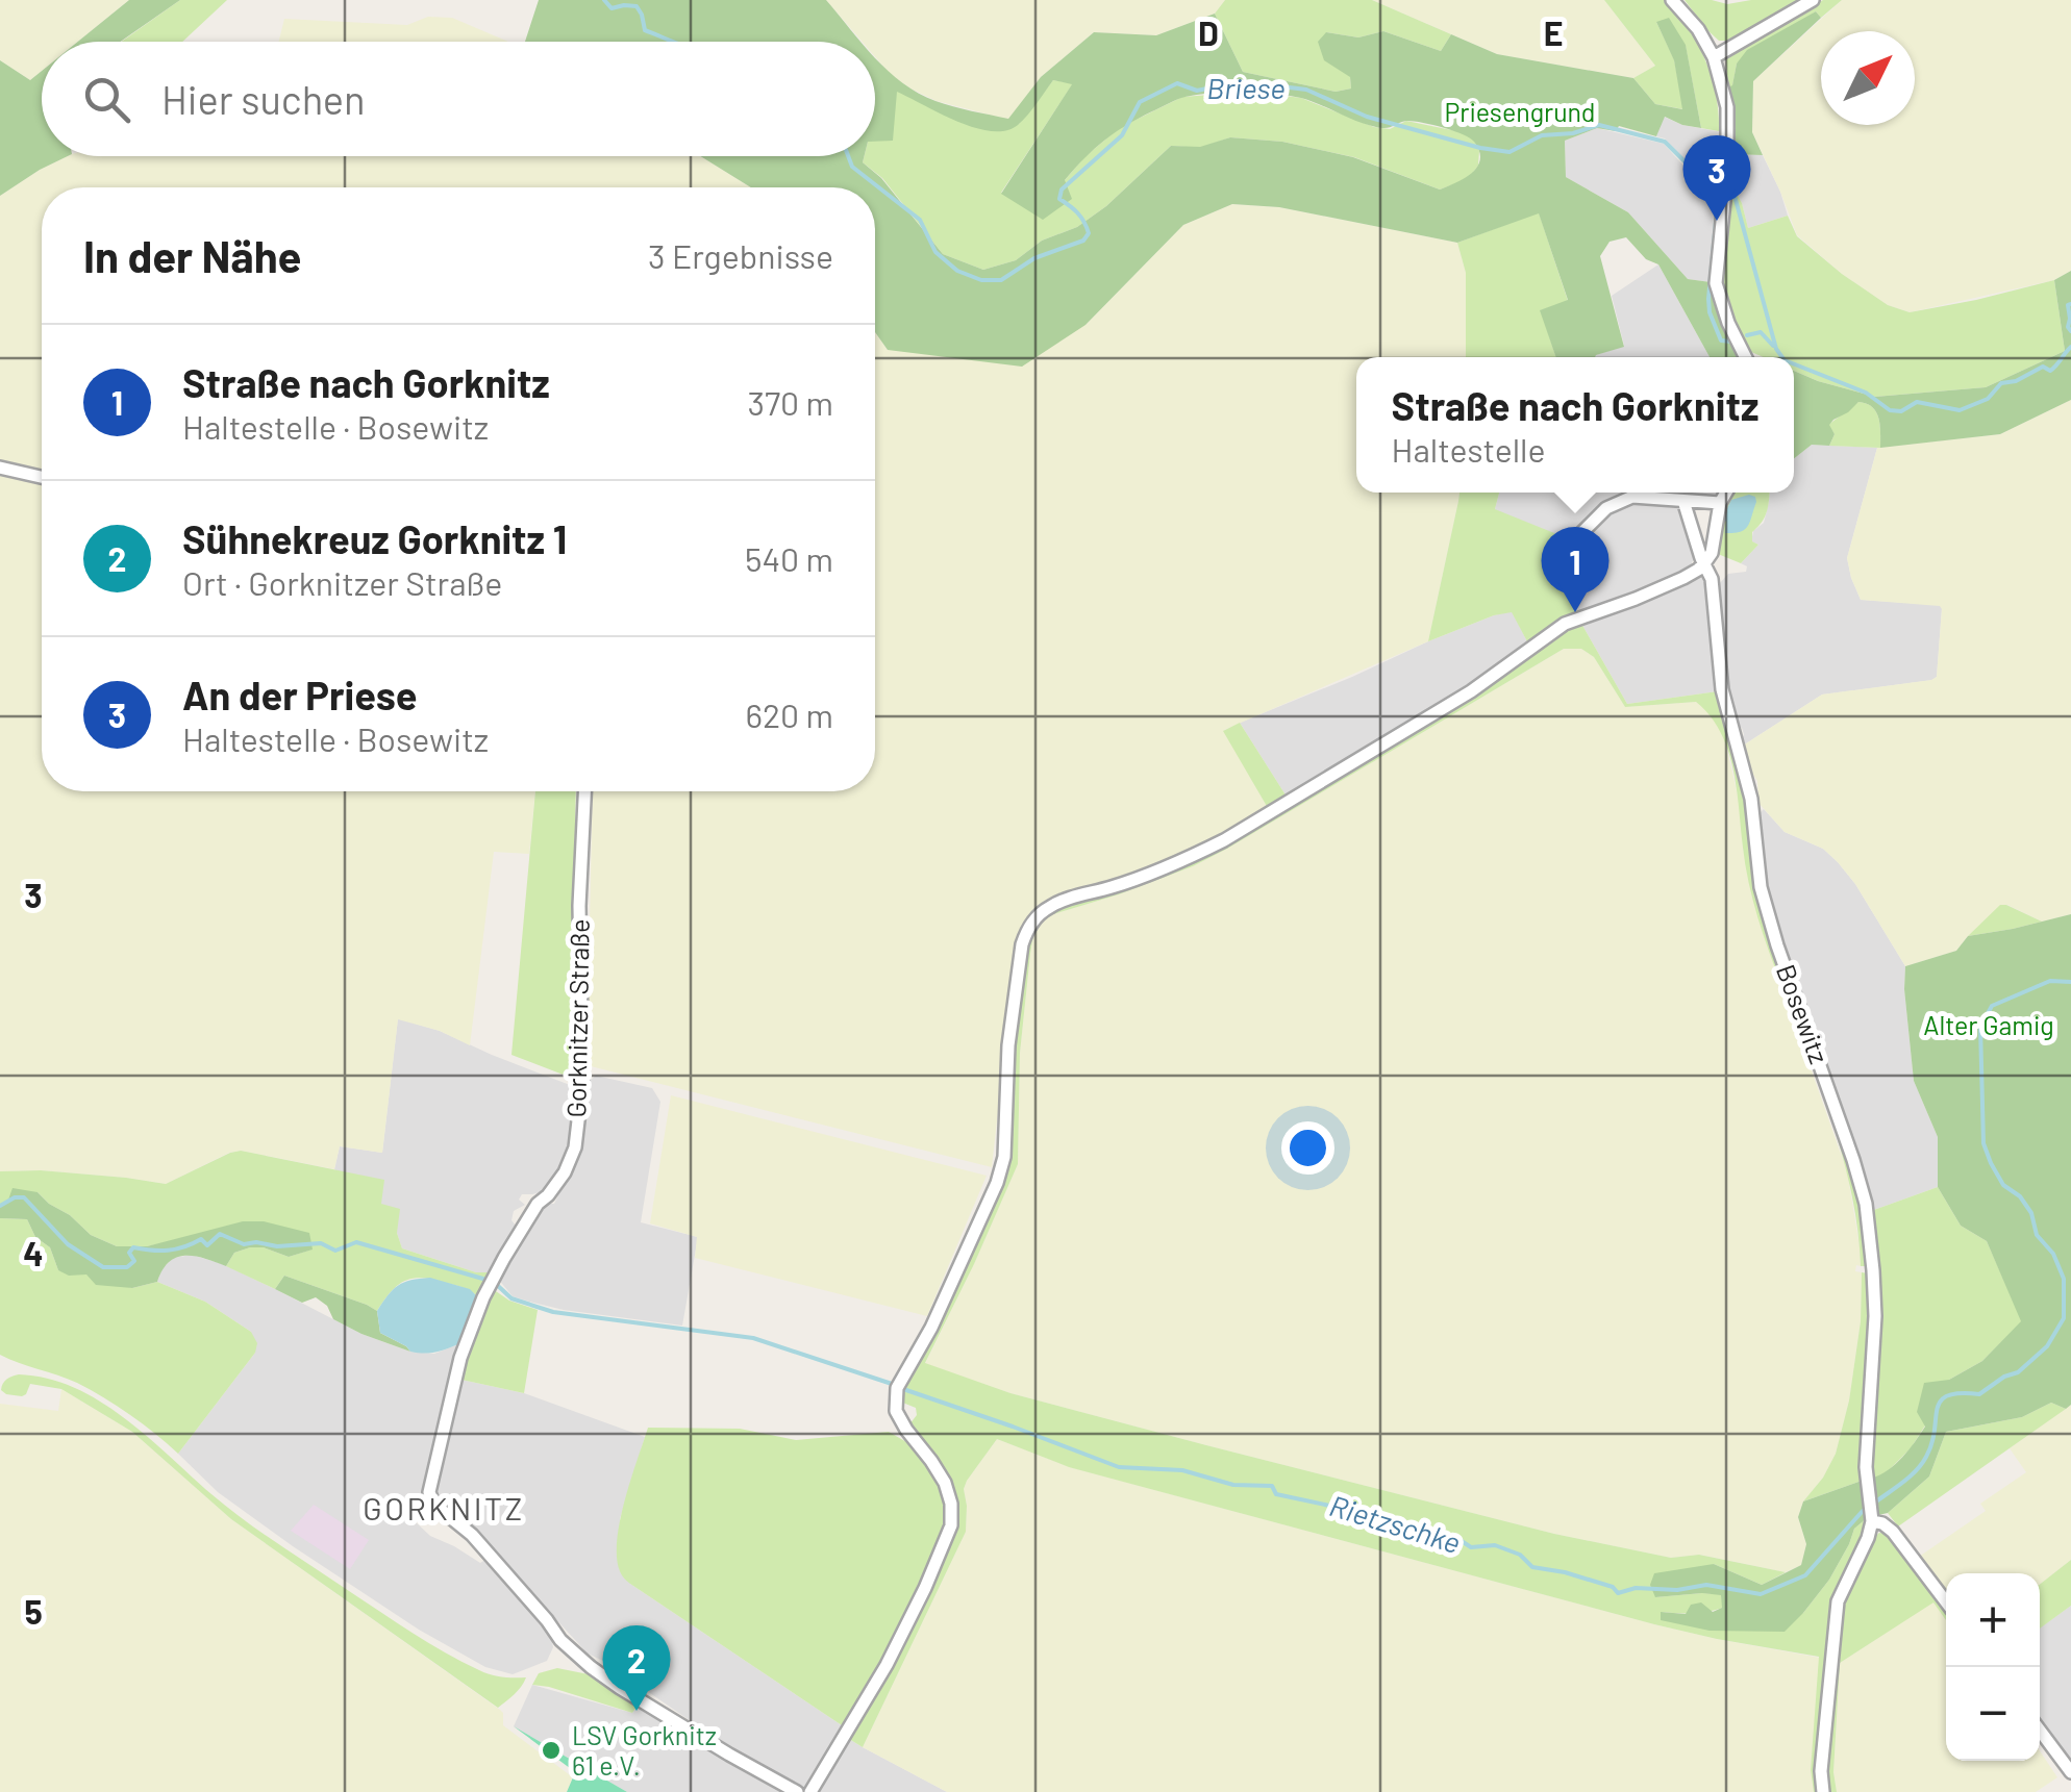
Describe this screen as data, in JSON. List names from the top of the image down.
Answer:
{
  "streets": {
    "street": ["Bosewitz", "Gorknitzer Straße"]
  },
  "districts": ["GORKNITZ"],
  "water": ["Briese", "Rietzschke"],
  "parks": ["Priesengrund", "Alter Gamig"],
  "places": ["LSV Gorknitz 61 e.V."],
  "north": "top right",
  "page": {
    "search": "Hier suchen",
    "pins": ["3", "1", "2"],
    "heading": ["In der Nähe", "3 Ergebnisse"],
    "list": [
      {
        "mark": "1",
        "name": "Straße nach Gorknitz",
        "note": "Haltestelle · Bosewitz",
        "value": "370 m"
      },
      {
        "mark": "2",
        "name": "Sühnekreuz Gorknitz 1",
        "note": "Ort · Gorknitzer Straße",
        "value": "540 m"
      },
      {
        "mark": "3",
        "name": "An der Priese",
        "note": "Haltestelle · Bosewitz",
        "value": "620 m"
      }
    ],
    "popup": ["Straße nach Gorknitz", "Haltestelle"],
    "map_buttons": ["+", "−"]
  },
  "grid": {
    "columns": ["D", "E"],
    "rows": ["3", "4", "5"]
  }
}
